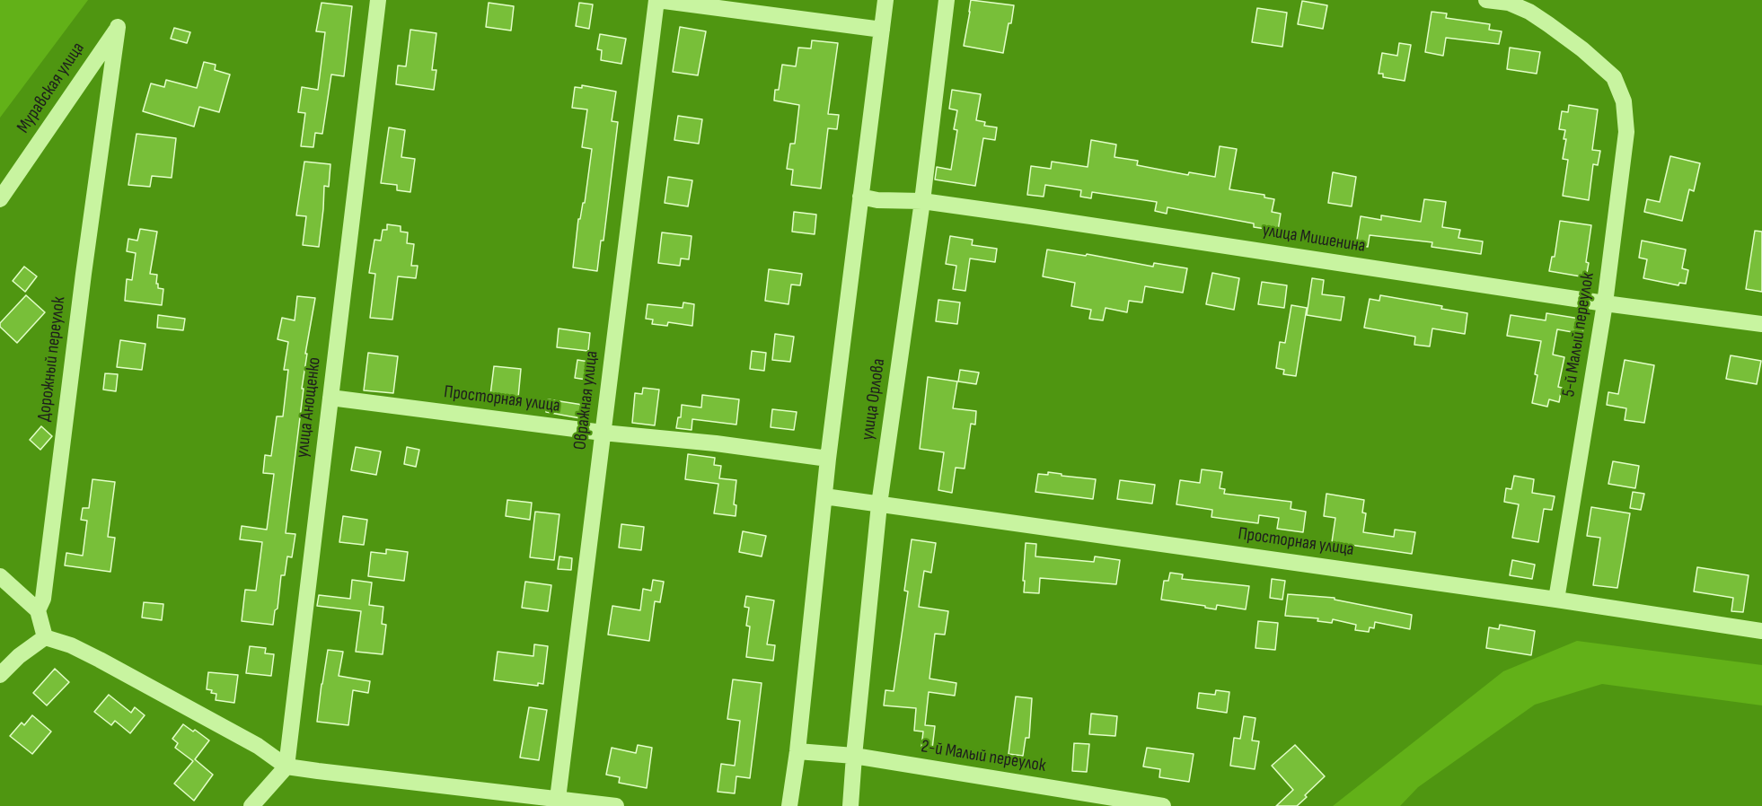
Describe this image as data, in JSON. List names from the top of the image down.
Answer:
{
  "streets": {
    "street": [
      "Муравская улица",
      "улица Мишенина",
      "5-й Малый переулок",
      "Дорожный переулок",
      "Просторная улица",
      "улица Орлова",
      "Овражная улица",
      "улица Анощенко",
      "2-й Малый переулок"
    ]
  },
  "crossings": [
    ["Муравская улица", "Дорожный переулок"],
    ["улица Мишенина", "5-й Малый переулок"],
    ["улица Мишенина", "улица Орлова"],
    ["5-й Малый переулок", "Просторная улица"],
    ["Просторная улица", "улица Орлова"],
    ["Просторная улица", "Овражная улица"],
    ["Просторная улица", "улица Анощенко"],
    ["улица Орлова", "2-й Малый переулок"]
  ]
}
